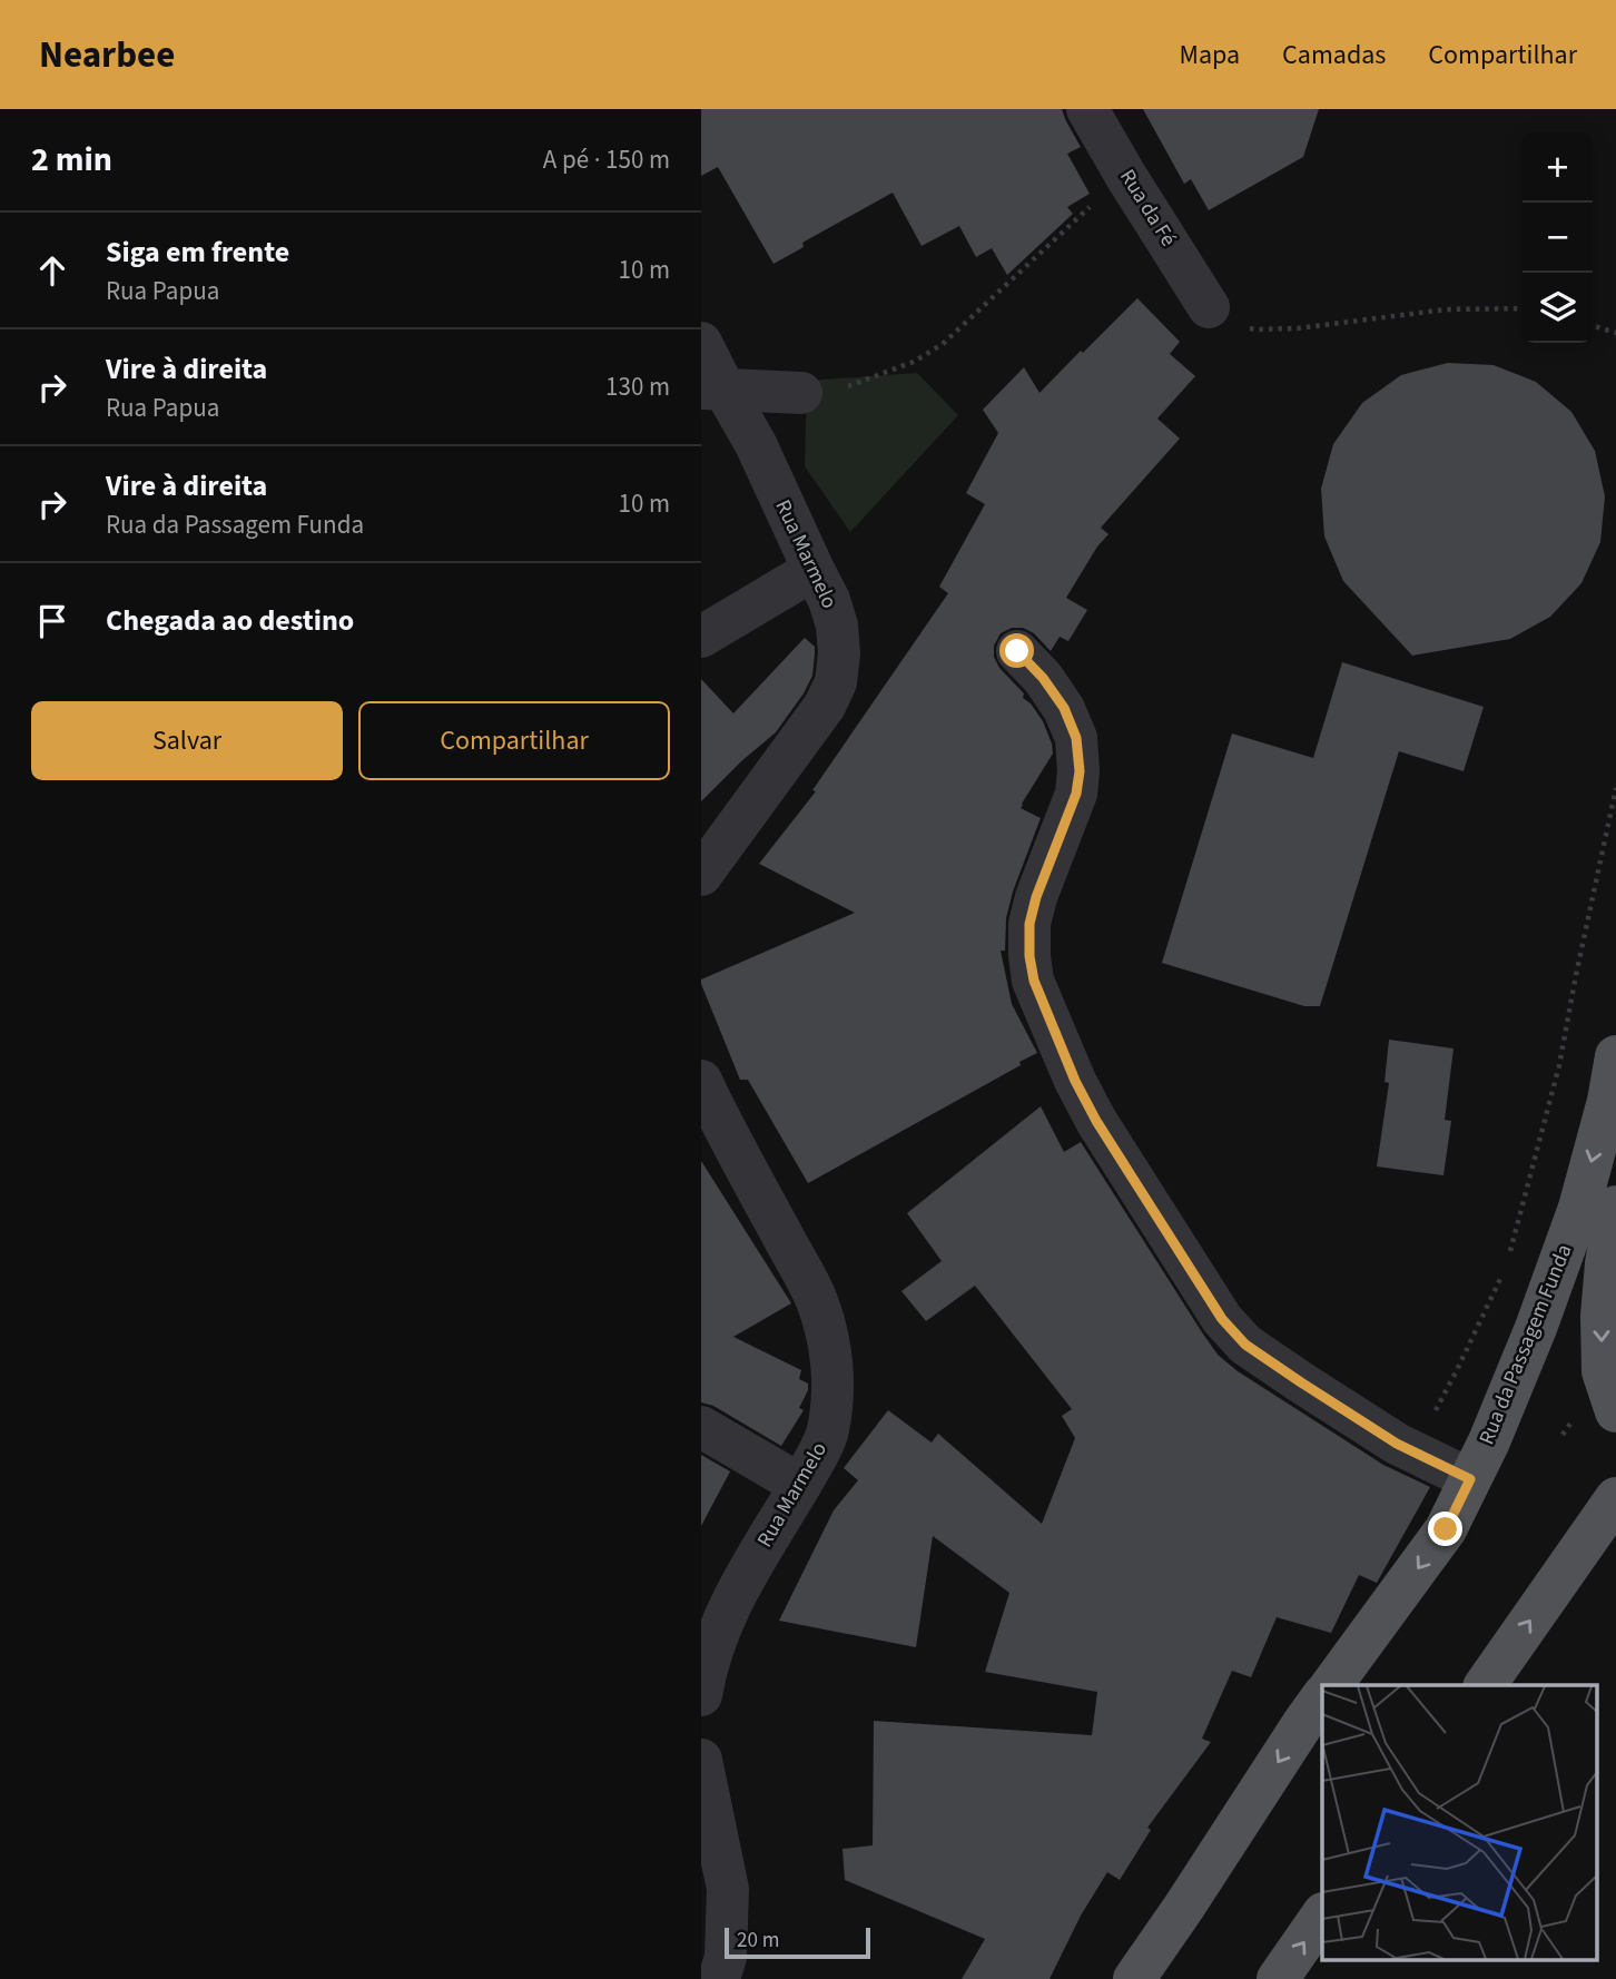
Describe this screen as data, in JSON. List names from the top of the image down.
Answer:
{
  "streets": {
    "main road": ["Rua da Passagem Funda"],
    "street": ["Rua da Fé", "Rua Marmelo"]
  },
  "scale_bar": "20 m",
  "page": {
    "header": "Nearbee",
    "nav": ["Mapa", "Camadas", "Compartilhar"],
    "heading": ["2 min", "A pé · 150 m"],
    "map_buttons": ["+", "−"],
    "list": [
      ["Siga em frente", "Rua Papua", "10 m"],
      ["Vire à direita", "Rua Papua", "130 m"],
      ["Vire à direita", "Rua da Passagem Funda", "10 m"],
      "Chegada ao destino"
    ],
    "buttons": ["Salvar", "Compartilhar"],
    "scale": "20 m"
  }
}
